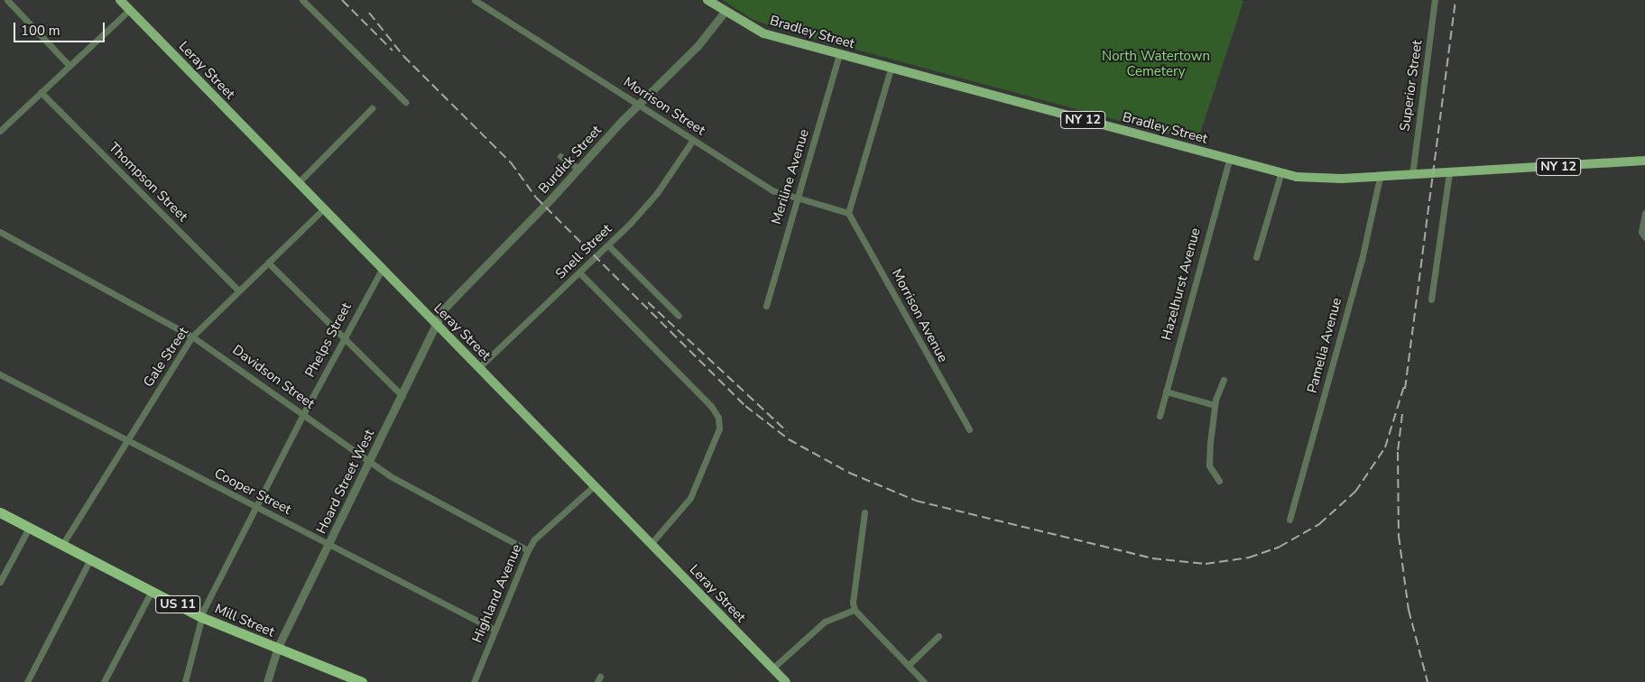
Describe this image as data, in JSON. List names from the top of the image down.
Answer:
{
  "streets": {
    "highway": ["US 11", "Mill Street"],
    "main road": ["Bradley Street", "Leray Street", "NY 12"],
    "street": [
      "Superior Street",
      "Morrison Street",
      "Burdick Street",
      "Meriline Avenue",
      "Thompson Street",
      "Snell Street",
      "Hazelhurst Avenue",
      "Morrison Avenue",
      "Phelps Street",
      "Pamelia Avenue",
      "Gale Street",
      "Davidson Street",
      "Hoard Street West",
      "Cooper Street",
      "Highland Avenue"
    ]
  },
  "crossings": [
    ["Bradley Street", "Superior Street"],
    ["Bradley Street", "Burdick Street"],
    ["Bradley Street", "Meriline Avenue"],
    ["Bradley Street", "Hazelhurst Avenue"],
    ["Bradley Street", "Pamelia Avenue"],
    ["Leray Street", "Burdick Street"],
    ["Leray Street", "Snell Street"],
    ["Leray Street", "Phelps Street"],
    ["Leray Street", "Gale Street"],
    ["Leray Street", "Hoard Street West"],
    ["Leray Street", "Highland Avenue"],
    ["Morrison Street", "Burdick Street"],
    ["Morrison Street", "Meriline Avenue"],
    ["Morrison Street", "Snell Street"],
    ["Morrison Street", "Morrison Avenue"],
    ["Burdick Street", "Hoard Street West"],
    ["Thompson Street", "Gale Street"],
    ["Phelps Street", "Davidson Street"],
    ["Phelps Street", "Cooper Street"],
    ["Phelps Street", "Mill Street"],
    ["Gale Street", "Davidson Street"],
    ["Gale Street", "Cooper Street"],
    ["Gale Street", "Mill Street"],
    ["Davidson Street", "Hoard Street West"],
    ["Davidson Street", "Highland Avenue"],
    ["Hoard Street West", "Cooper Street"],
    ["Hoard Street West", "Mill Street"],
    ["Cooper Street", "Highland Avenue"]
  ],
  "parks": ["North Watertown Cemetery"],
  "scale_bar": "100 m"
}
